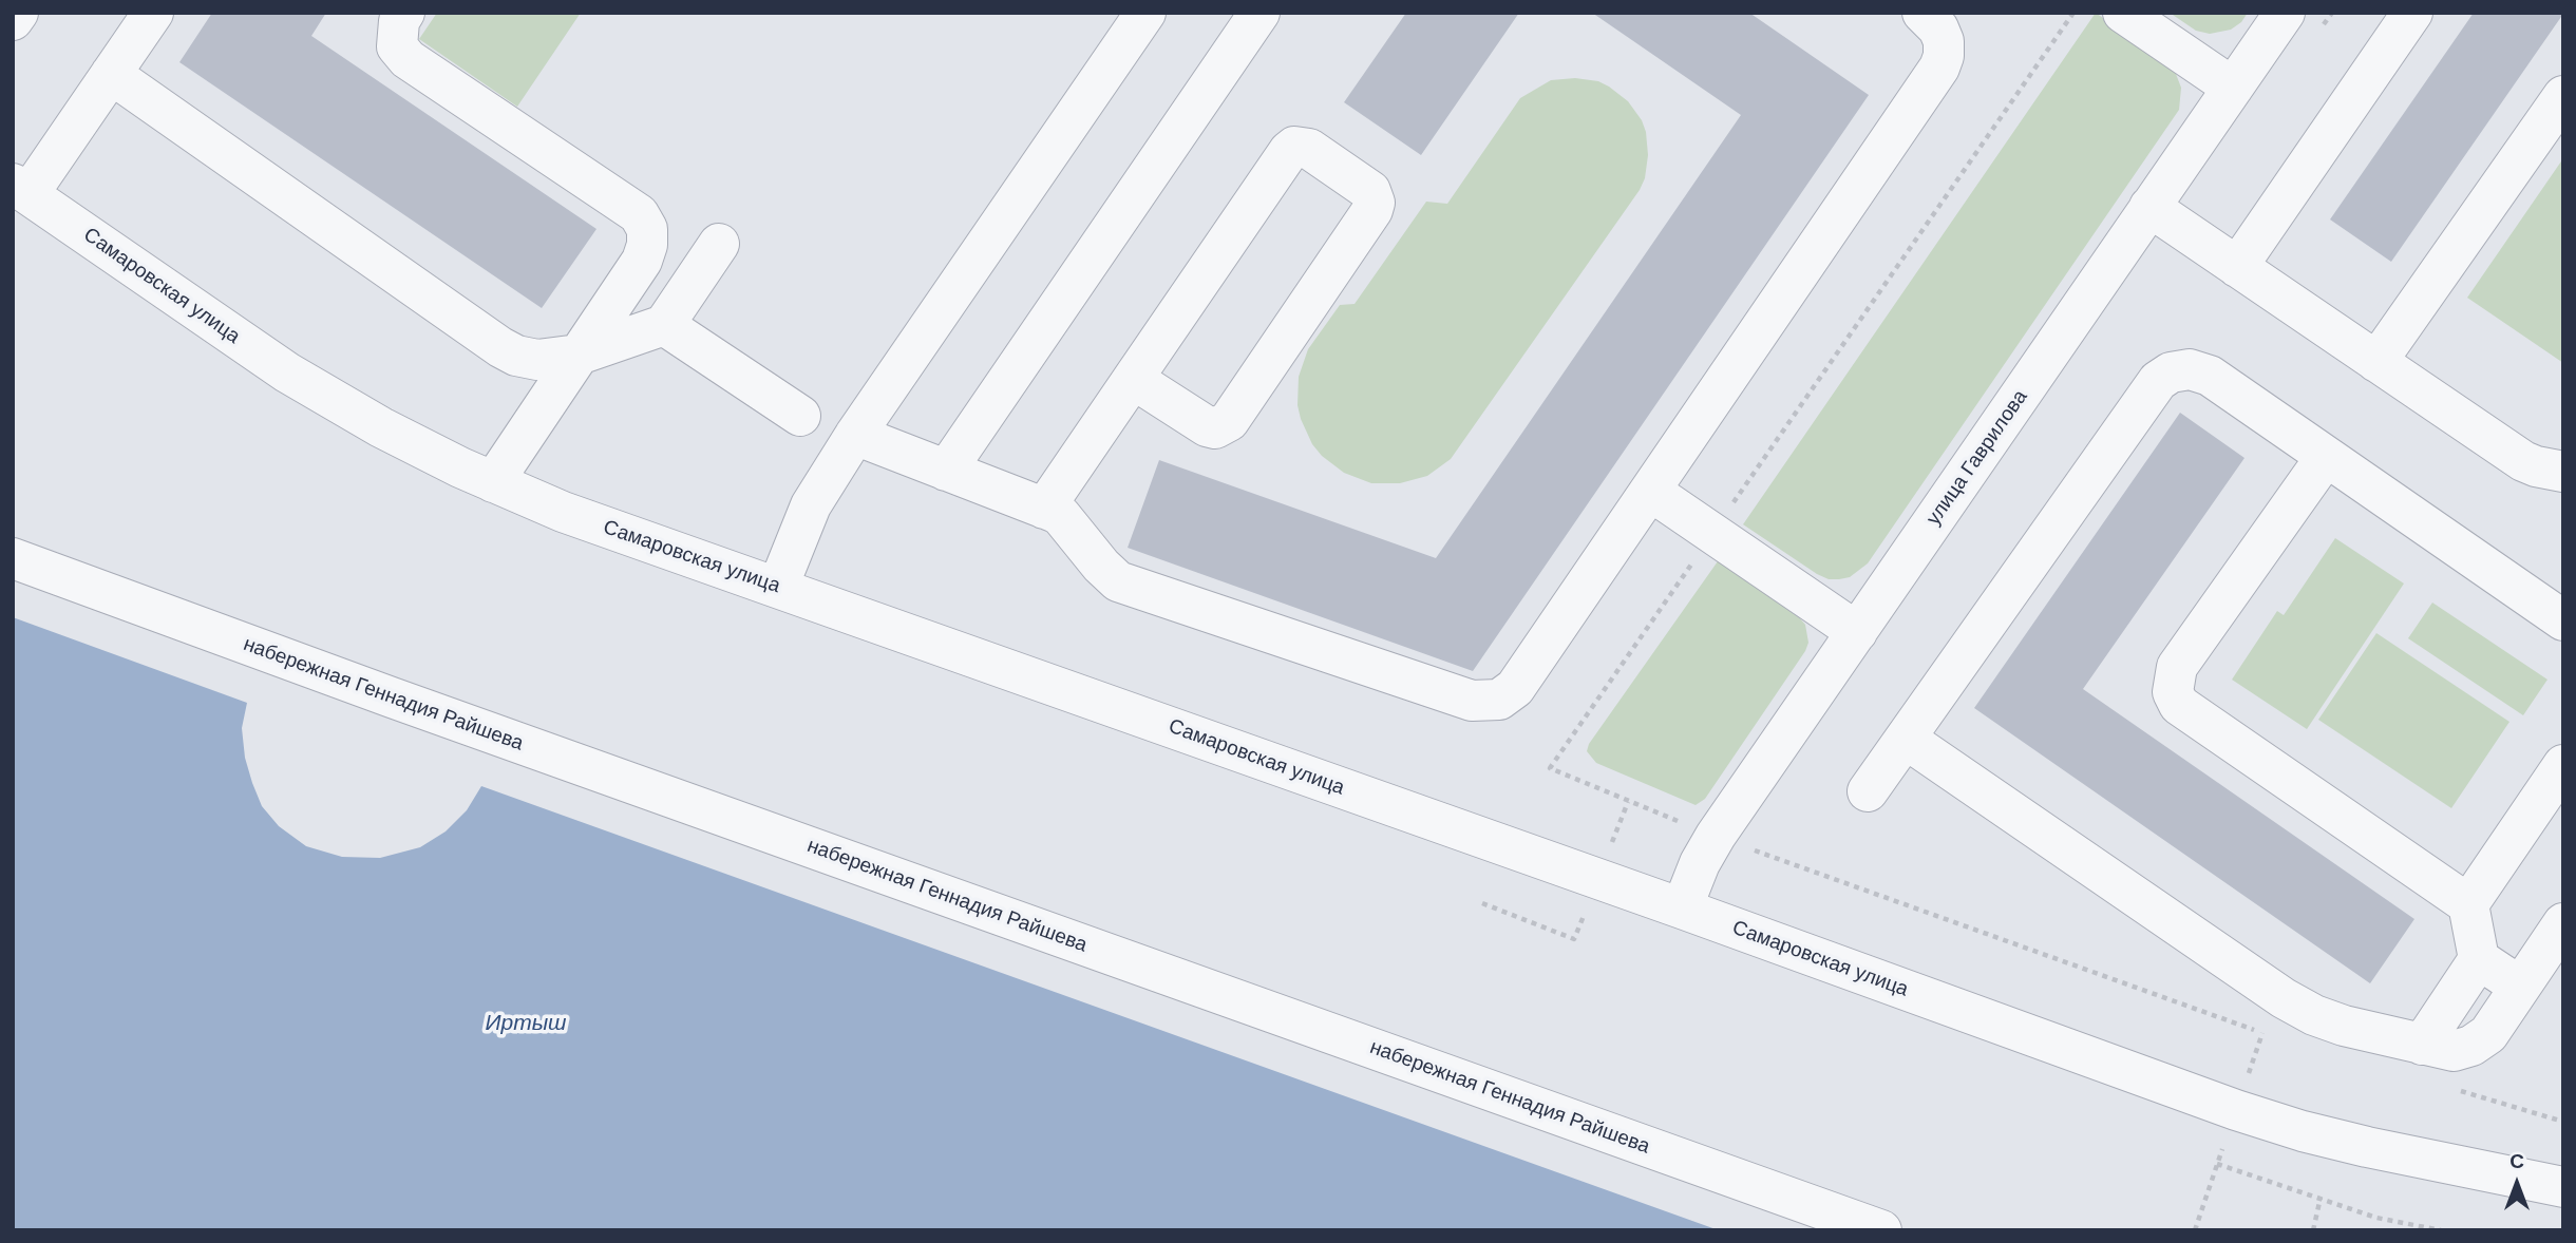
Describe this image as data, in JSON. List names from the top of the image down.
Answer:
{
  "streets": {
    "street": ["Самаровская улица", "улица Гаврилова", "набережная Геннадия Райшева"]
  },
  "crossings": [
    ["Самаровская улица", "улица Гаврилова"]
  ],
  "water": ["Иртыш"],
  "north": "top"
}
